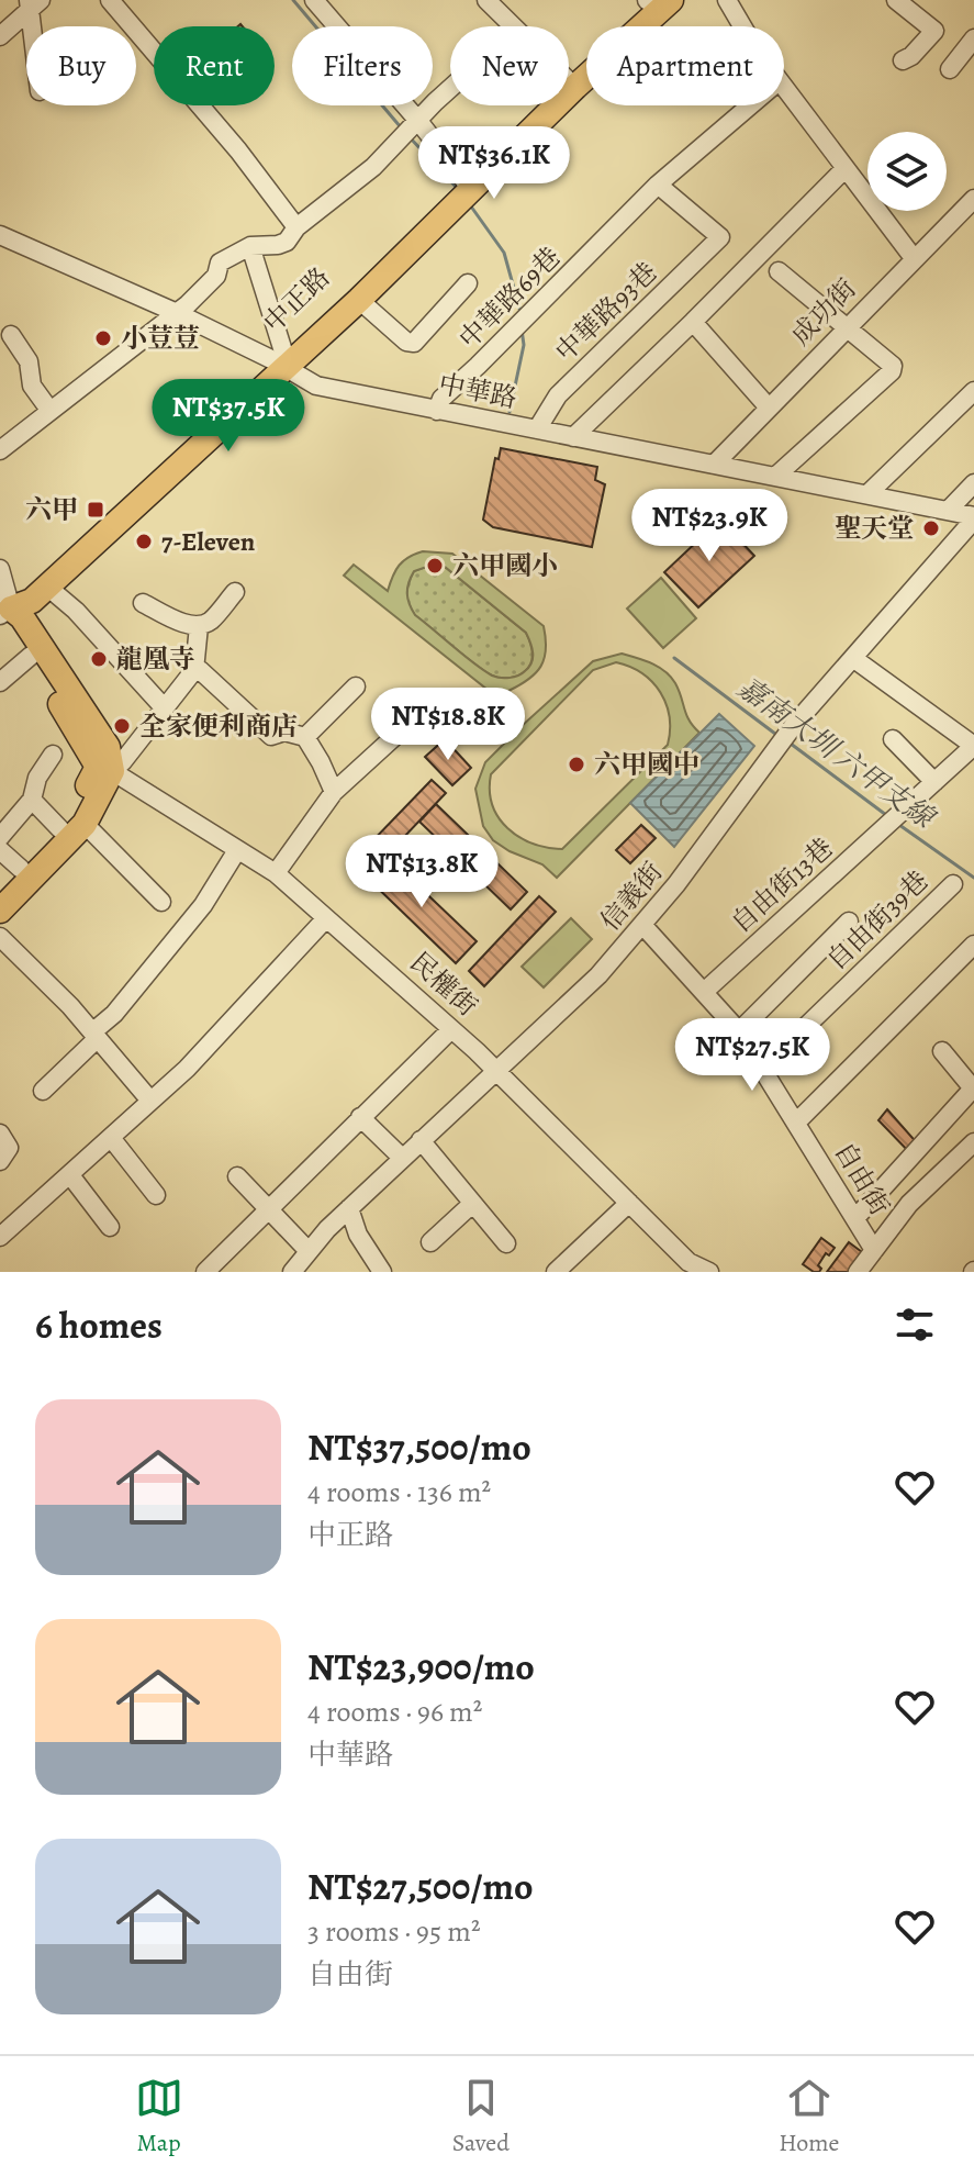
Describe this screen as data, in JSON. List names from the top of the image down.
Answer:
{
  "streets": {
    "main road": ["中正路", "民權街"],
    "street": [
      "中華路69巷",
      "中華路93巷",
      "成功街",
      "中華路",
      "自由街13巷",
      "信義街",
      "自由街39巷",
      "自由街"
    ]
  },
  "crossings": [
    ["中華路69巷", "中華路93巷"],
    ["中華路69巷", "中華路"],
    ["中正路", "中華路"],
    ["中正路", "民權街"],
    ["中華路93巷", "中華路"],
    ["成功街", "中華路"],
    ["中華路", "信義街"],
    ["自由街13巷", "自由街"],
    ["信義街", "民權街"],
    ["信義街", "自由街"],
    ["自由街39巷", "自由街"]
  ],
  "water": ["嘉南大圳 六甲支線"],
  "places": {
    "other": [
      "小荳荳",
      "聖天堂",
      "7-Eleven",
      "六甲國小",
      "龍凰寺",
      "全家便利商店",
      "六甲國中"
    ],
    "transit": ["六甲"]
  },
  "page": {
    "chip": [
      "Buy",
      "Rent",
      "Filters",
      "New",
      "Apartment"
    ],
    "price": [
      "NT$36.1K",
      "NT$37.5K",
      "NT$23.9K",
      "NT$18.8K",
      "NT$13.8K",
      "NT$27.5K"
    ],
    "heading": "6 homes",
    "list": [
      {
        "name": "NT$37,500/mo",
        "note": "4 rooms · 136 m² · 中正路"
      },
      {
        "name": "NT$23,900/mo",
        "note": "4 rooms · 96 m² · 中華路"
      },
      {
        "name": "NT$27,500/mo",
        "note": "3 rooms · 95 m² · 自由街"
      }
    ],
    "tabs": ["Map", "Saved", "Home"]
  }
}
